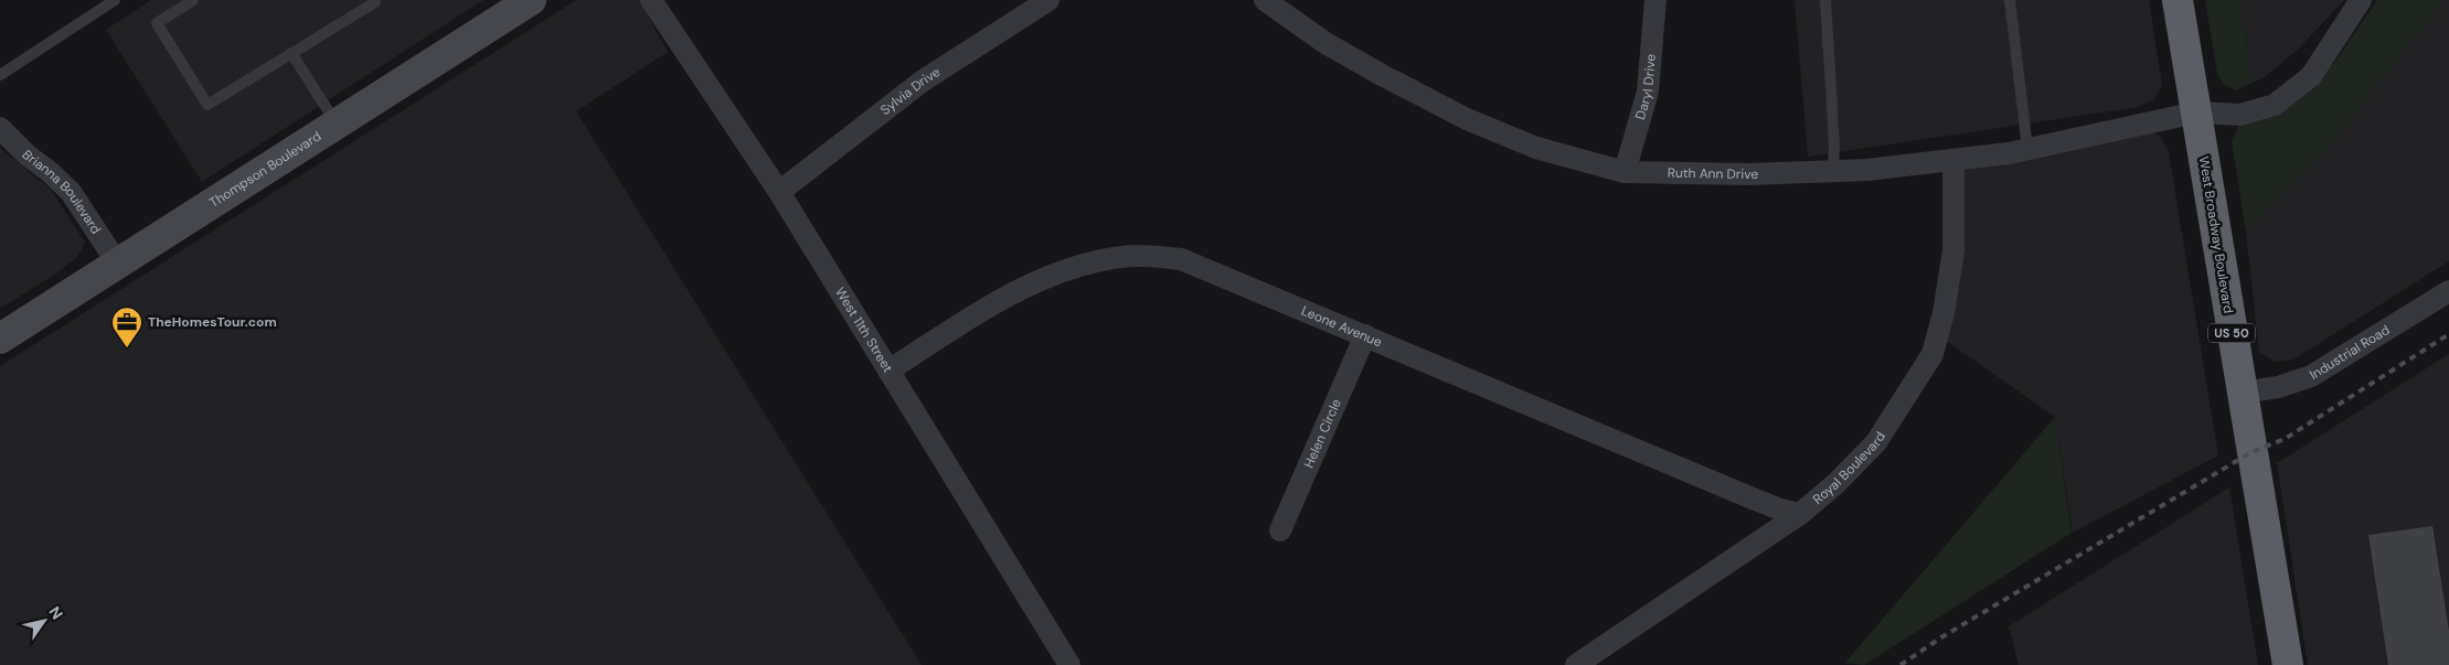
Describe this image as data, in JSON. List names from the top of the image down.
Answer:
{
  "streets": {
    "highway": ["West Broadway Boulevard", "US 50"],
    "main road": ["Thompson Boulevard"],
    "street": [
      "Daryl Drive",
      "Sylvia Drive",
      "Ruth Ann Drive",
      "Brianna Boulevard",
      "Leone Avenue",
      "West 11th Street",
      "Industrial Road",
      "Helen Circle",
      "Royal Boulevard"
    ]
  },
  "crossings": [
    ["Daryl Drive", "Ruth Ann Drive"],
    ["Sylvia Drive", "West 11th Street"],
    ["Thompson Boulevard", "Brianna Boulevard"],
    ["Ruth Ann Drive", "West Broadway Boulevard"],
    ["Ruth Ann Drive", "Royal Boulevard"],
    ["West Broadway Boulevard", "Industrial Road"],
    ["Leone Avenue", "West 11th Street"],
    ["Leone Avenue", "Helen Circle"],
    ["Leone Avenue", "Royal Boulevard"]
  ],
  "places": {
    "office": ["TheHomesTour.com"]
  },
  "north": "top right"
}
